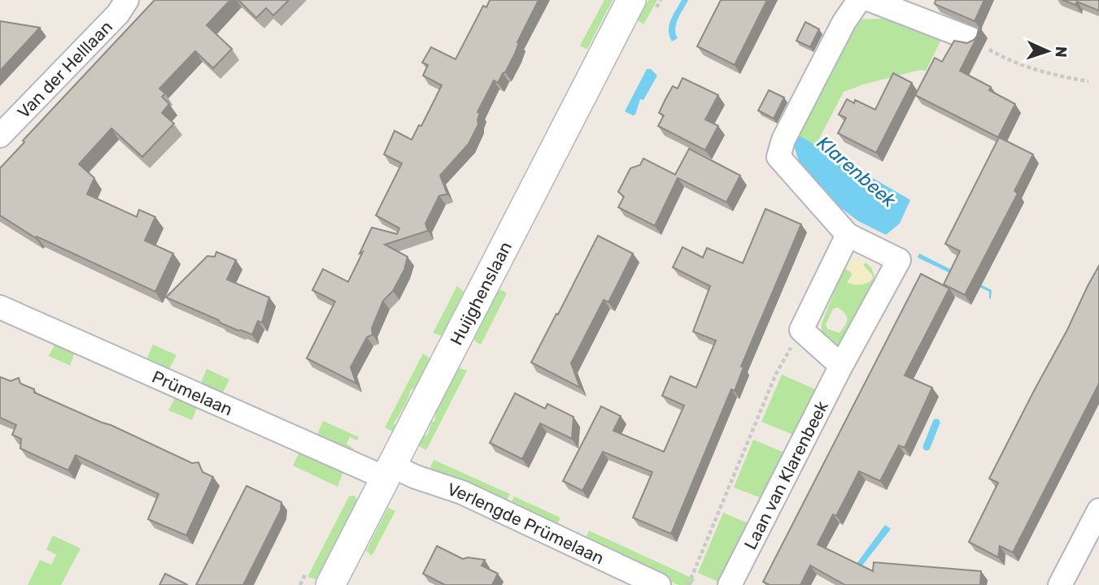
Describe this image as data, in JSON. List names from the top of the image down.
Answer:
{
  "streets": {
    "street": [
      "Van der Helllaan",
      "Huijghenslaan",
      "Prümelaan",
      "Laan van Klarenbeek",
      "Verlengde Prümelaan"
    ]
  },
  "crossings": [
    ["Huijghenslaan", "Prümelaan"],
    ["Huijghenslaan", "Verlengde Prümelaan"],
    ["Prümelaan", "Verlengde Prümelaan"]
  ],
  "water": ["Klarenbeek"],
  "north": "right"
}
